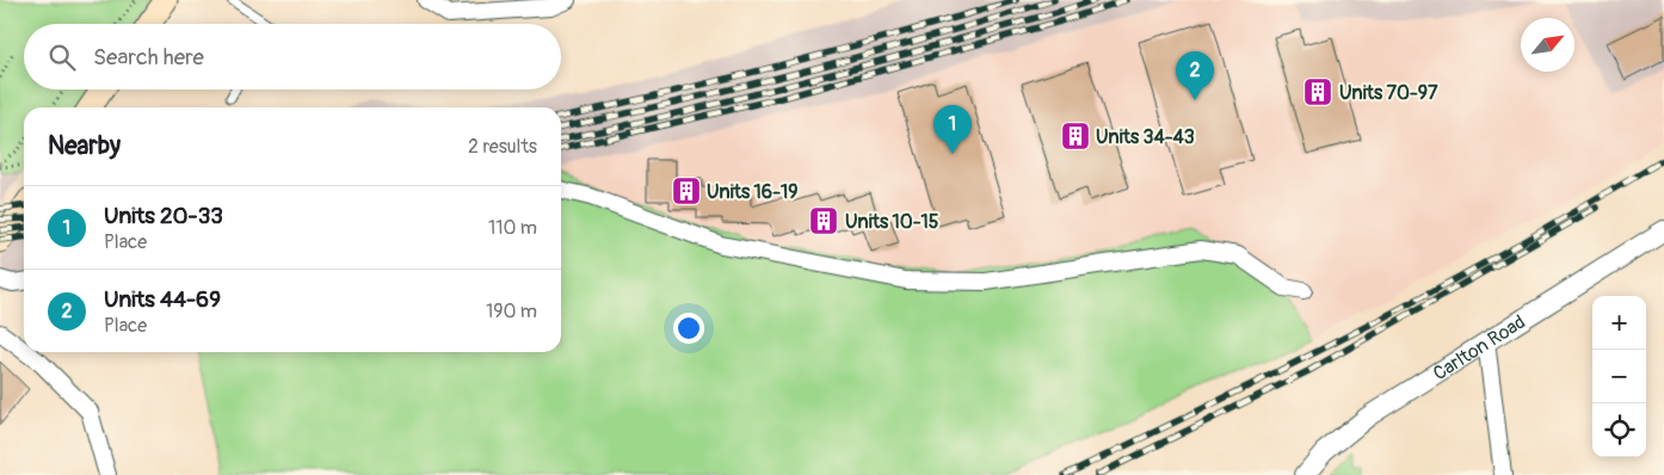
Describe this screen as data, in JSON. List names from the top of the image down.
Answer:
{
  "streets": {
    "street": ["Carlton Road"]
  },
  "places": {
    "building": [
      "Units 70-97",
      "Units 34-43",
      "Units 16-19",
      "Units 10-15"
    ]
  },
  "north": "top right",
  "page": {
    "search": "Search here",
    "pins": ["2", "1"],
    "heading": ["Nearby", "2 results"],
    "list": [
      {
        "mark": "1",
        "name": "Units 20-33",
        "note": "Place",
        "value": "110 m"
      },
      {
        "mark": "2",
        "name": "Units 44-69",
        "note": "Place",
        "value": "190 m"
      }
    ],
    "map_buttons": ["+", "−"]
  }
}
